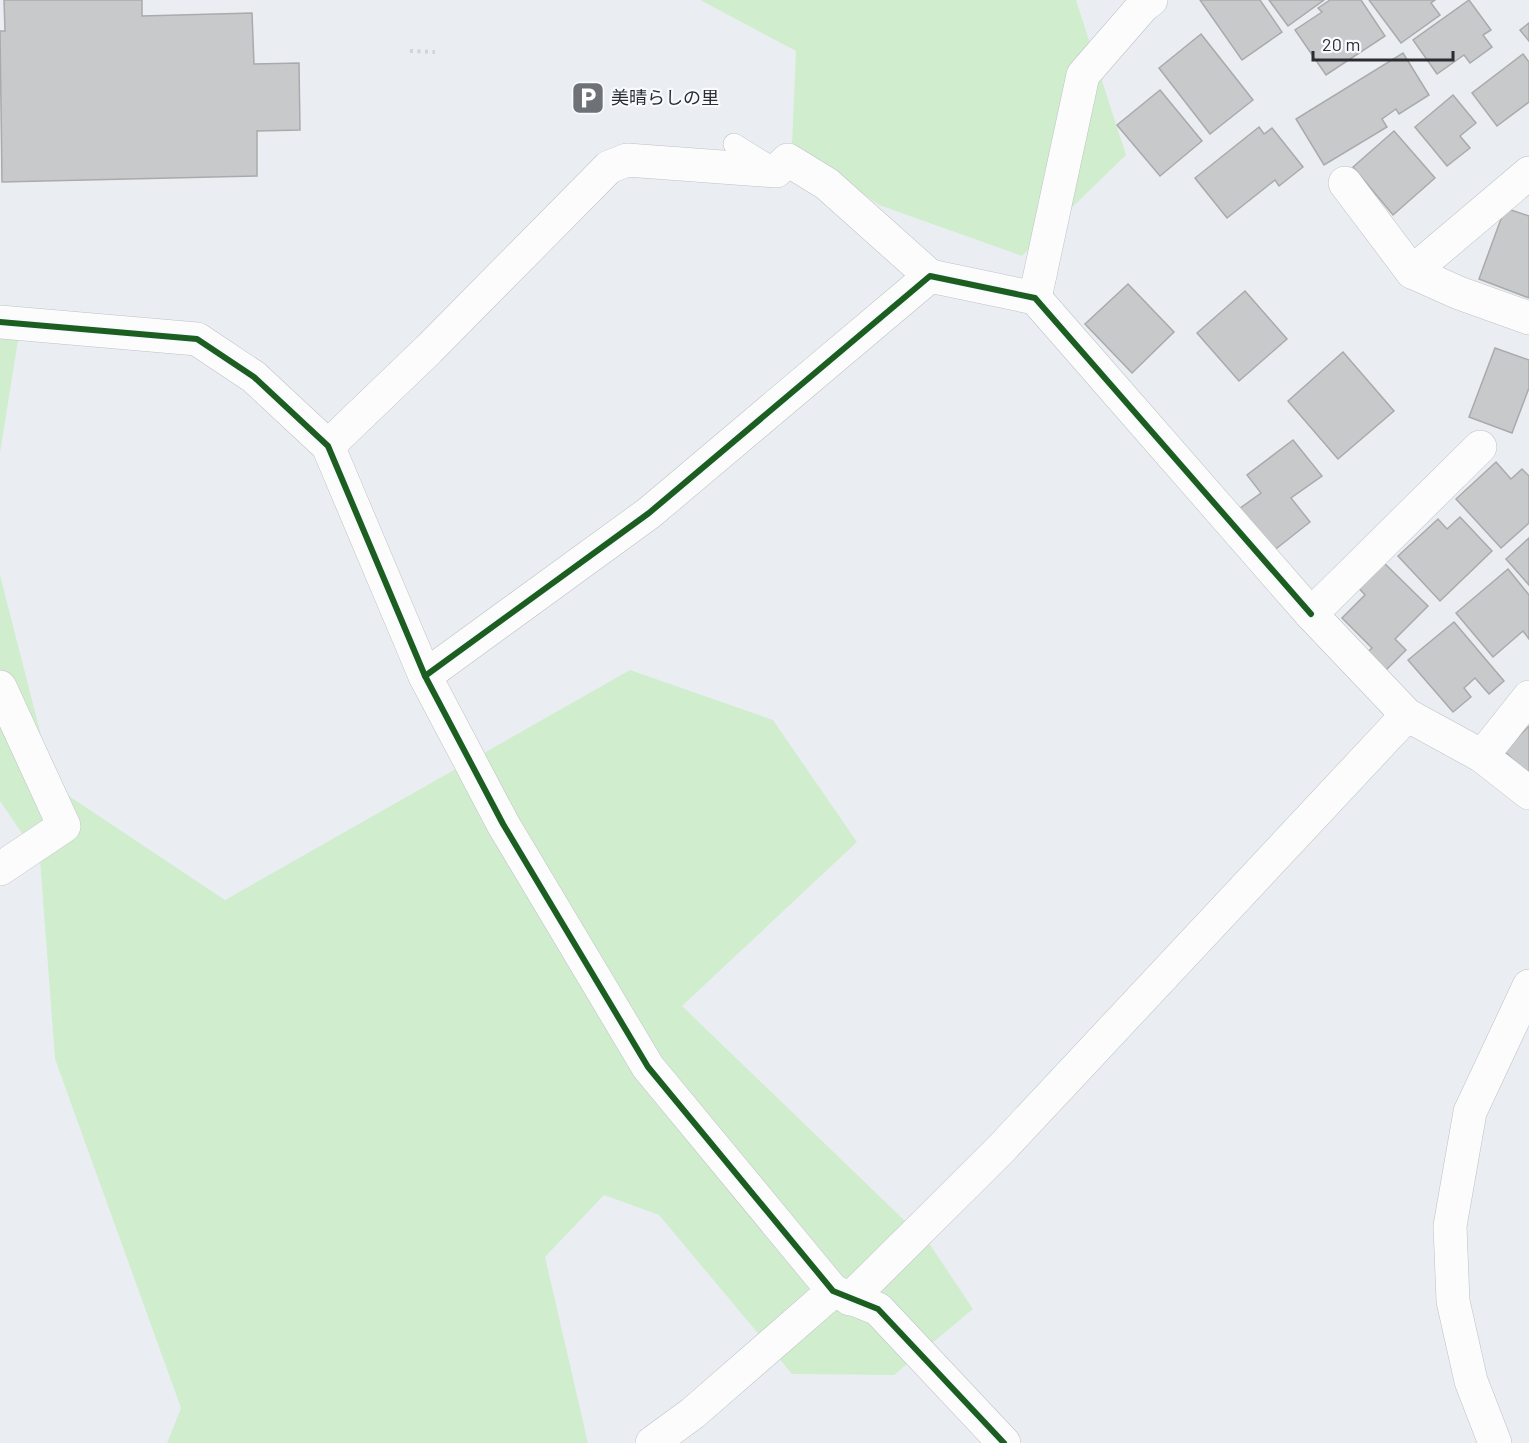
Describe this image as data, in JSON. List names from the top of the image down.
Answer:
{
  "places": {
    "parking": ["美晴らしの里"]
  },
  "scale_bar": "20 m"
}
